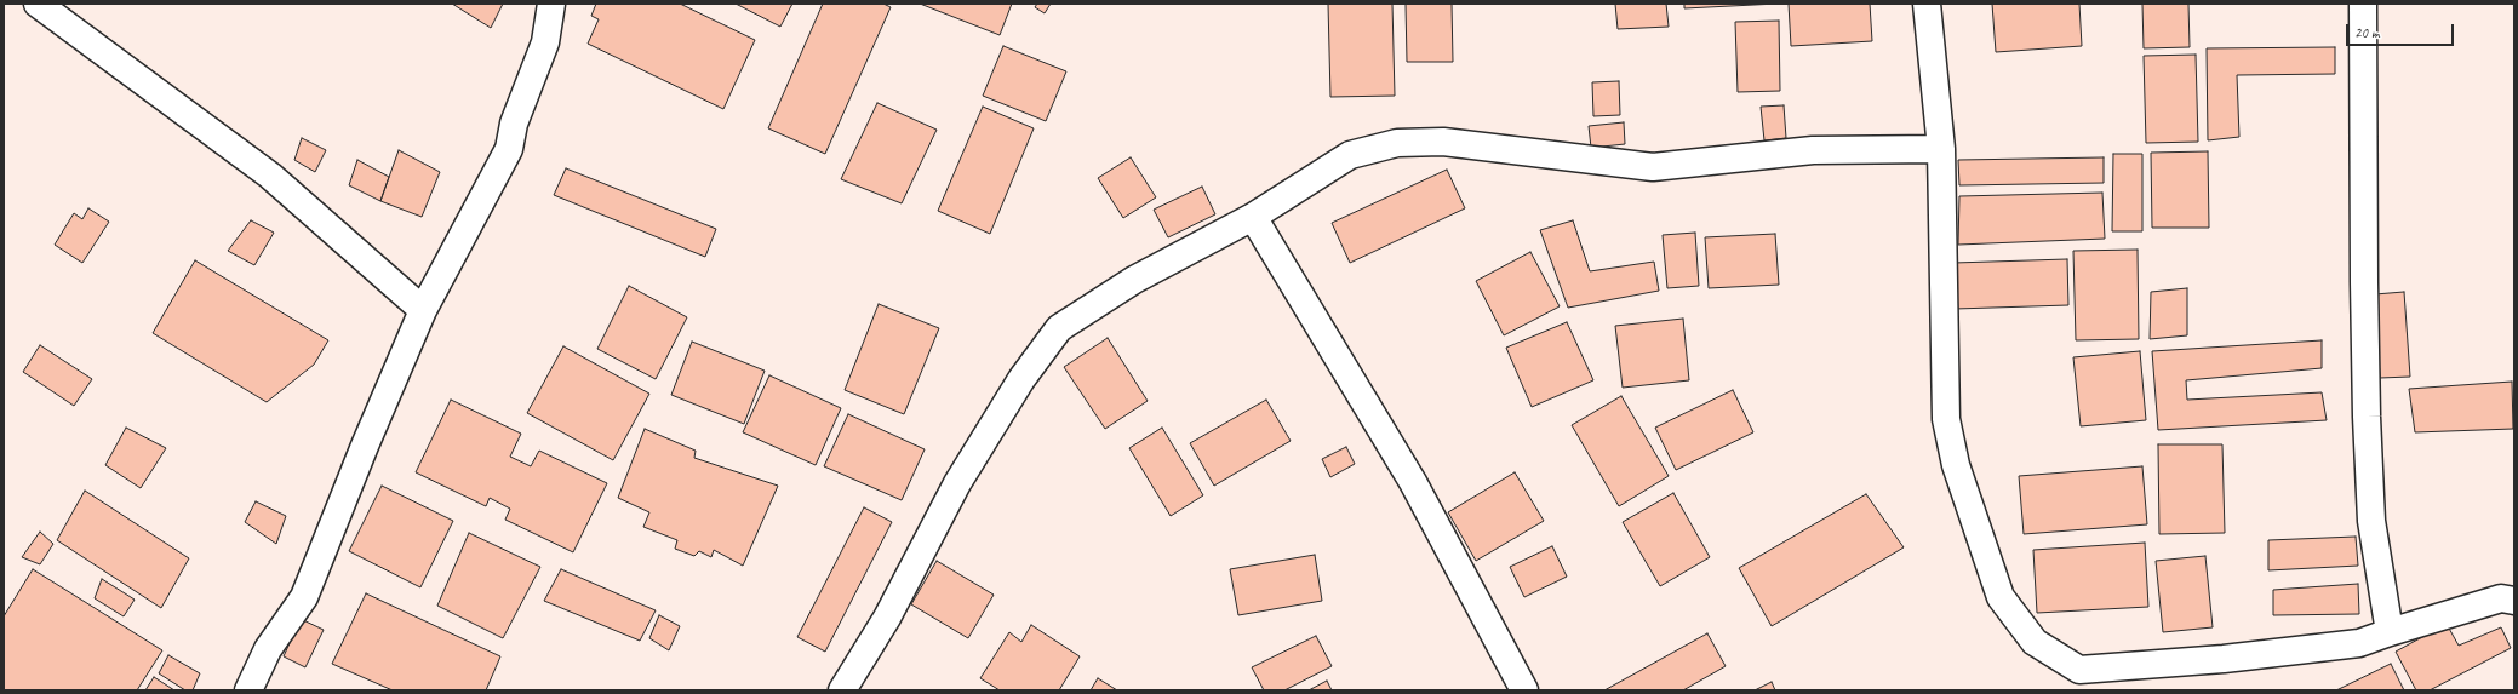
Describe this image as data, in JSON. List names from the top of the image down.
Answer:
{
  "scale_bar": "20 m"
}
